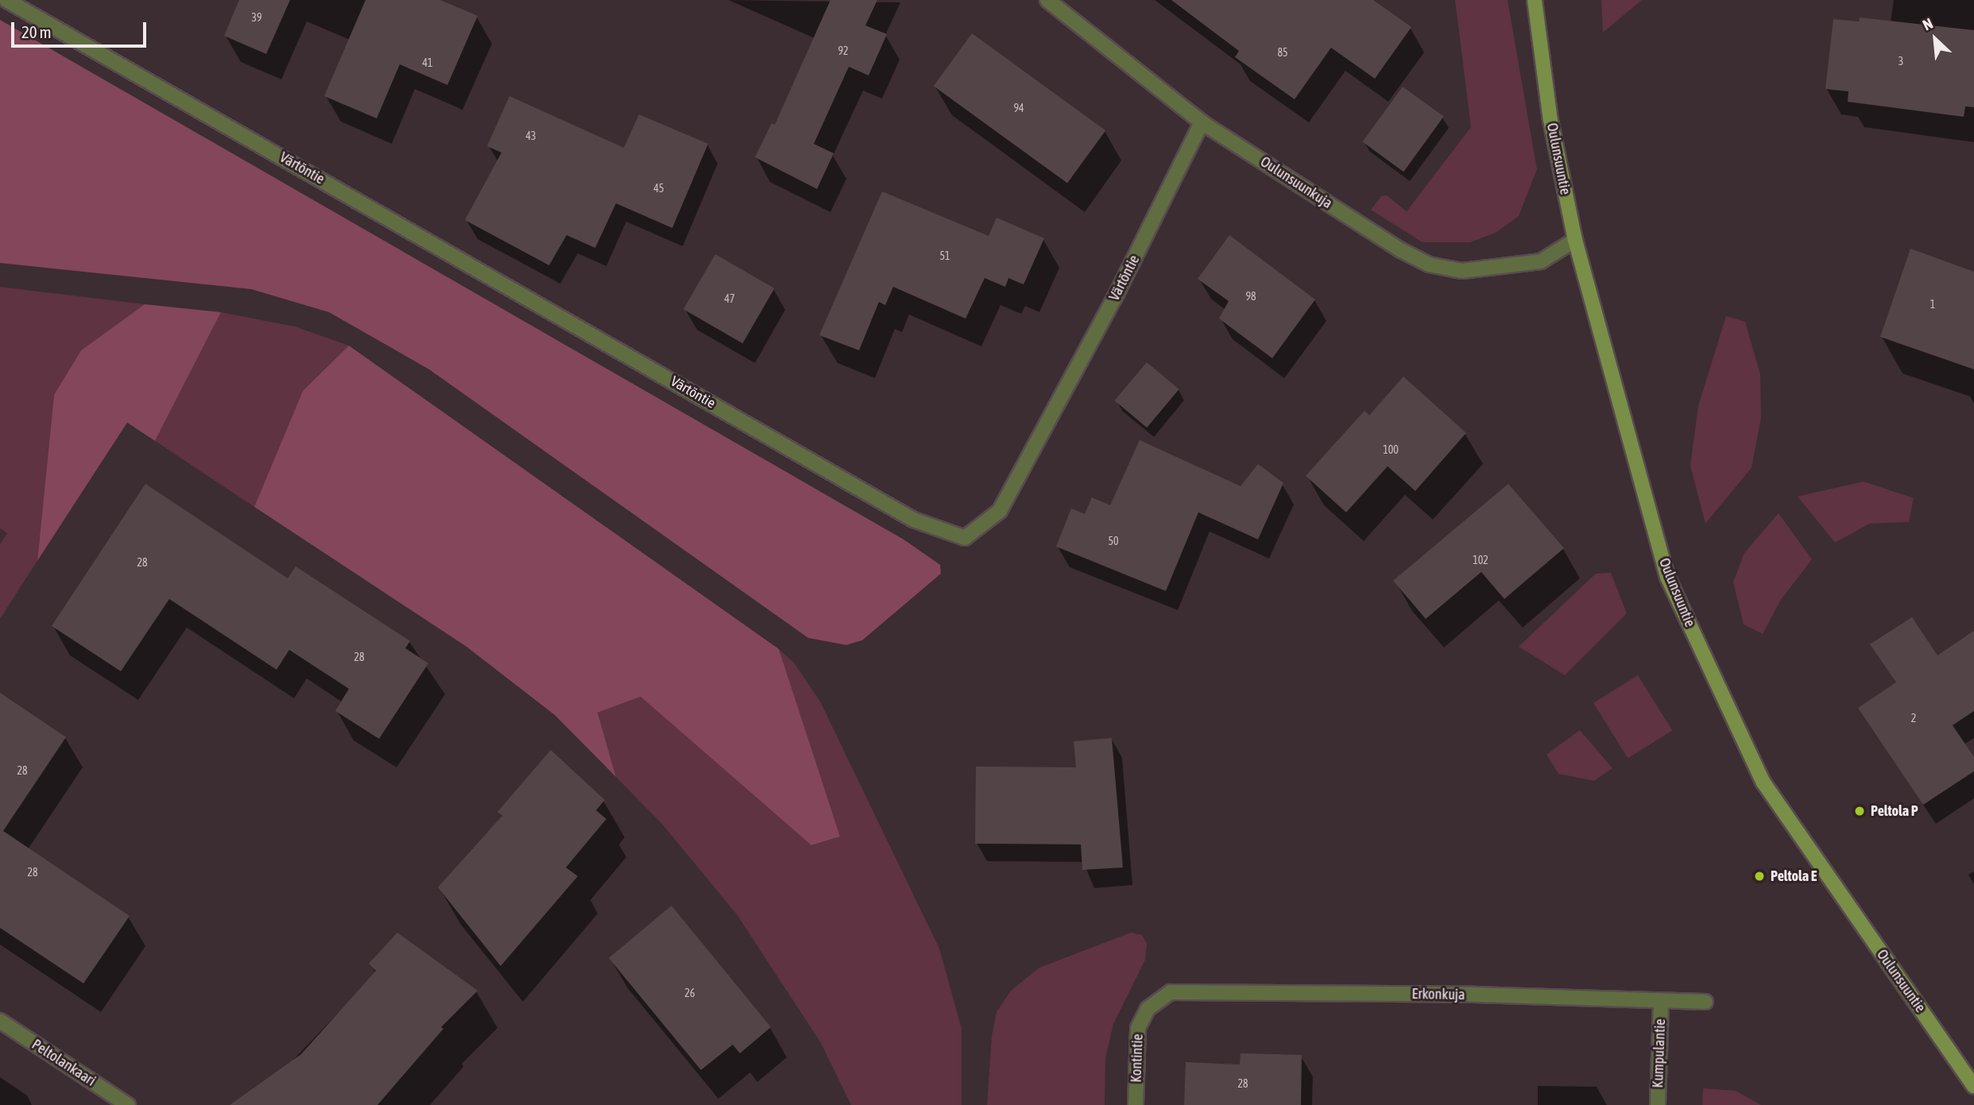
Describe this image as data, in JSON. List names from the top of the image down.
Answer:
{
  "streets": {
    "main road": ["Oulunsuuntie"],
    "street": [
      "Värtöntie",
      "Oulunsuunkuja",
      "Erkonkuja",
      "Kumpulantie",
      "Kontintie",
      "Peltolankaari"
    ]
  },
  "crossings": [
    ["Oulunsuuntie", "Oulunsuunkuja"],
    ["Värtöntie", "Oulunsuunkuja"],
    ["Erkonkuja", "Kumpulantie"],
    ["Erkonkuja", "Kontintie"]
  ],
  "places": ["Peltola P", "Peltola E"],
  "house_numbers": [
    "39",
    "92",
    "85",
    "3",
    "41",
    "94",
    "43",
    "45",
    "51",
    "98",
    "47",
    "1",
    "100",
    "50",
    "102",
    "28",
    "28",
    "2",
    "28",
    "28",
    "26",
    "28"
  ],
  "scale_bar": "20 m",
  "north": "top left"
}
